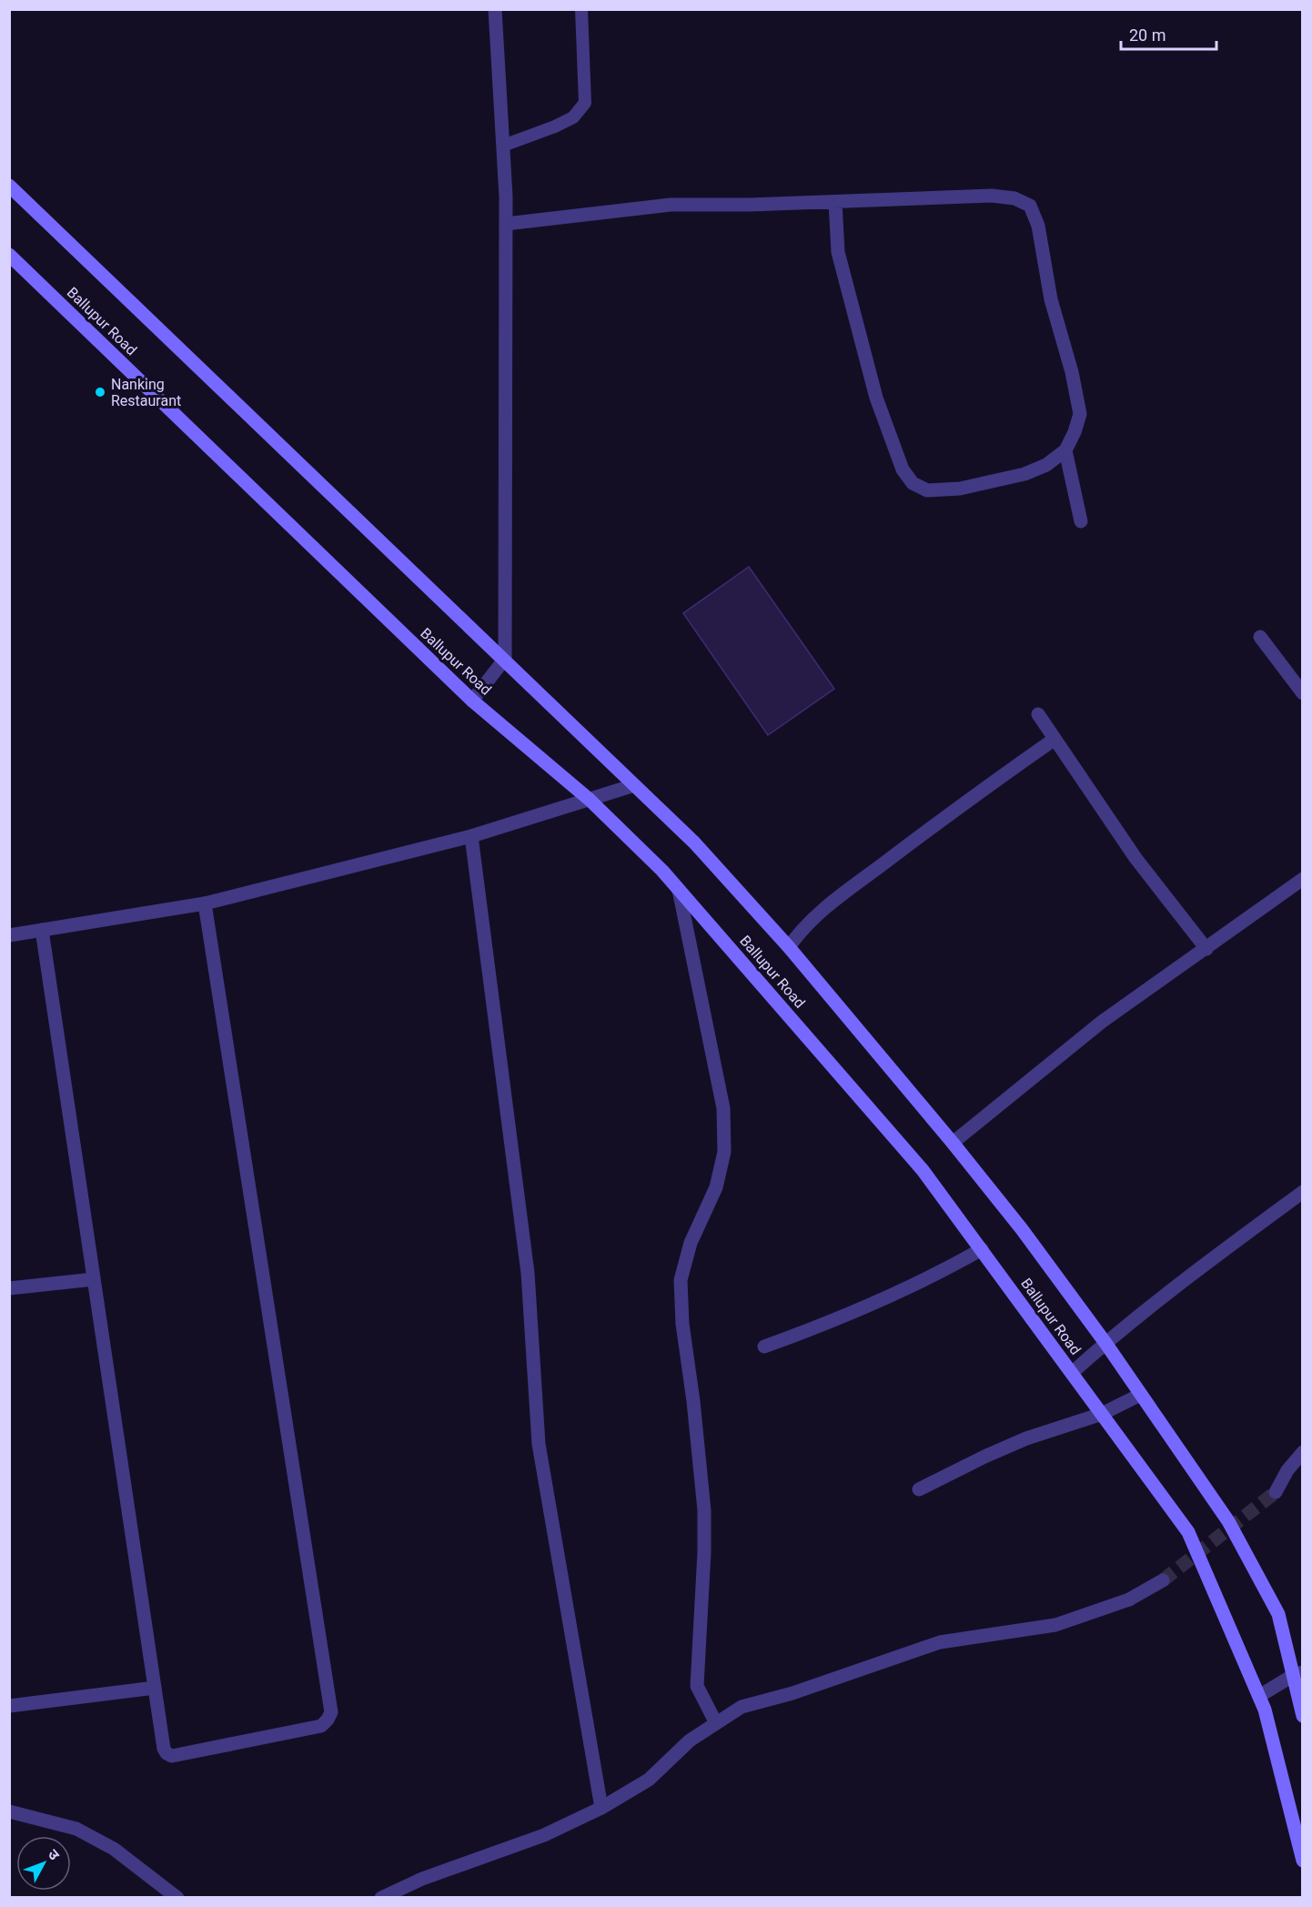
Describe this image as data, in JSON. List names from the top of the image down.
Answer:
{
  "streets": {
    "main road": ["Ballupur Road"]
  },
  "places": ["Nanking Restaurant"],
  "scale_bar": "20 m",
  "north": "top right"
}
